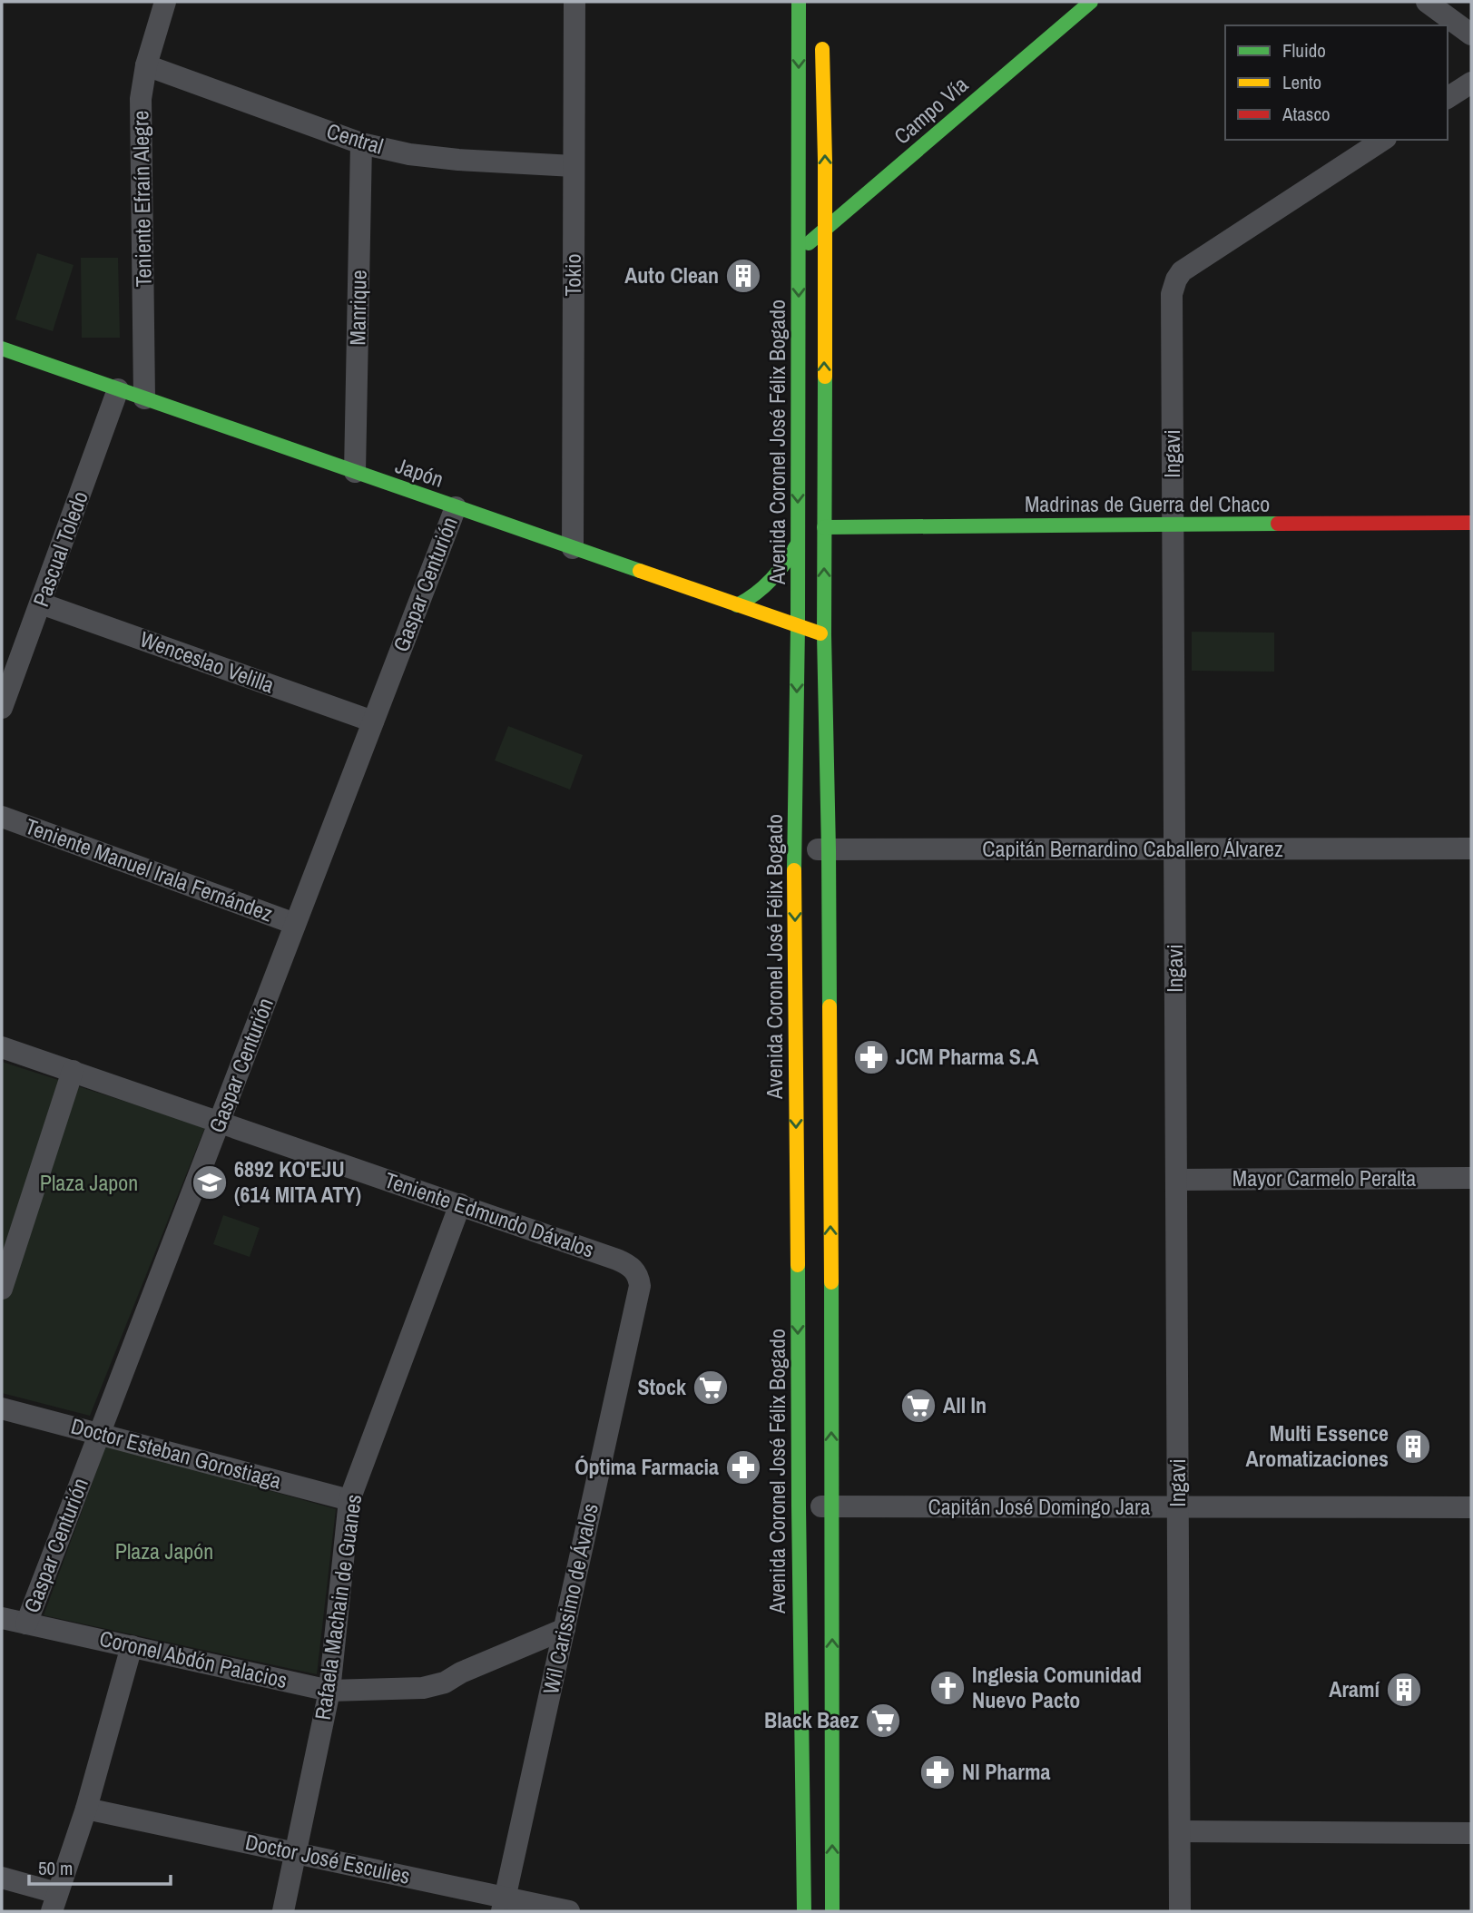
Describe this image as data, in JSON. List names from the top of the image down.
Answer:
{
  "streets": {
    "main road": [
      "Campo Vía",
      "Avenida Coronel José Félix Bogado",
      "Japón",
      "Madrinas de Guerra del Chaco"
    ],
    "street": [
      "Central",
      "Teniente Efraín Alegre",
      "Tokio",
      "Manrique",
      "Ingavi",
      "Pascual Toledo",
      "Gaspar Centurión",
      "Wenceslao Velilla",
      "Capitán Bernardino Caballero Álvarez",
      "Teniente Manuel Irala Fernández",
      "Mayor Carmelo Peralta",
      "Teniente Edmundo Dávalos",
      "Doctor Esteban Gorostiaga",
      "Capitán José Domingo Jara",
      "Wil Carissimo de Ávalos",
      "Rafaela Machain de Guanes",
      "Coronel Abdón Palacios",
      "Doctor José Esculies"
    ]
  },
  "crossings": [
    ["Campo Vía", "Avenida Coronel José Félix Bogado"],
    ["Central", "Teniente Efraín Alegre"],
    ["Central", "Tokio"],
    ["Central", "Manrique"],
    ["Teniente Efraín Alegre", "Japón"],
    ["Tokio", "Japón"],
    ["Manrique", "Japón"],
    ["Avenida Coronel José Félix Bogado", "Japón"],
    ["Avenida Coronel José Félix Bogado", "Madrinas de Guerra del Chaco"],
    ["Avenida Coronel José Félix Bogado", "Capitán Bernardino Caballero Álvarez"],
    ["Avenida Coronel José Félix Bogado", "Capitán José Domingo Jara"],
    ["Ingavi", "Madrinas de Guerra del Chaco"],
    ["Ingavi", "Capitán Bernardino Caballero Álvarez"],
    ["Ingavi", "Mayor Carmelo Peralta"],
    ["Ingavi", "Capitán José Domingo Jara"],
    ["Japón", "Pascual Toledo"],
    ["Japón", "Gaspar Centurión"],
    ["Pascual Toledo", "Wenceslao Velilla"],
    ["Gaspar Centurión", "Wenceslao Velilla"],
    ["Gaspar Centurión", "Teniente Manuel Irala Fernández"],
    ["Gaspar Centurión", "Teniente Edmundo Dávalos"],
    ["Gaspar Centurión", "Doctor Esteban Gorostiaga"],
    ["Gaspar Centurión", "Coronel Abdón Palacios"],
    ["Teniente Edmundo Dávalos", "Wil Carissimo de Ávalos"],
    ["Teniente Edmundo Dávalos", "Rafaela Machain de Guanes"],
    ["Doctor Esteban Gorostiaga", "Rafaela Machain de Guanes"],
    ["Wil Carissimo de Ávalos", "Coronel Abdón Palacios"],
    ["Wil Carissimo de Ávalos", "Doctor José Esculies"],
    ["Rafaela Machain de Guanes", "Coronel Abdón Palacios"],
    ["Rafaela Machain de Guanes", "Doctor José Esculies"]
  ],
  "parks": ["Plaza Japon", "Plaza Japón"],
  "places": {
    "building": ["Auto Clean", "Multi Essence Aromatizaciones", "Aramí"],
    "pharmacy": ["JCM Pharma S.A", "Óptima Farmacia", "Nl Pharma"],
    "school or university": ["6892 KO'EJU (614 MITA ATY)"],
    "supermarket": ["Stock", "All In", "Black Baez"],
    "church": ["Inglesia Comunidad Nuevo Pacto"]
  },
  "legend": ["Fluido", "Lento", "Atasco"],
  "scale_bar": "50 m"
}
